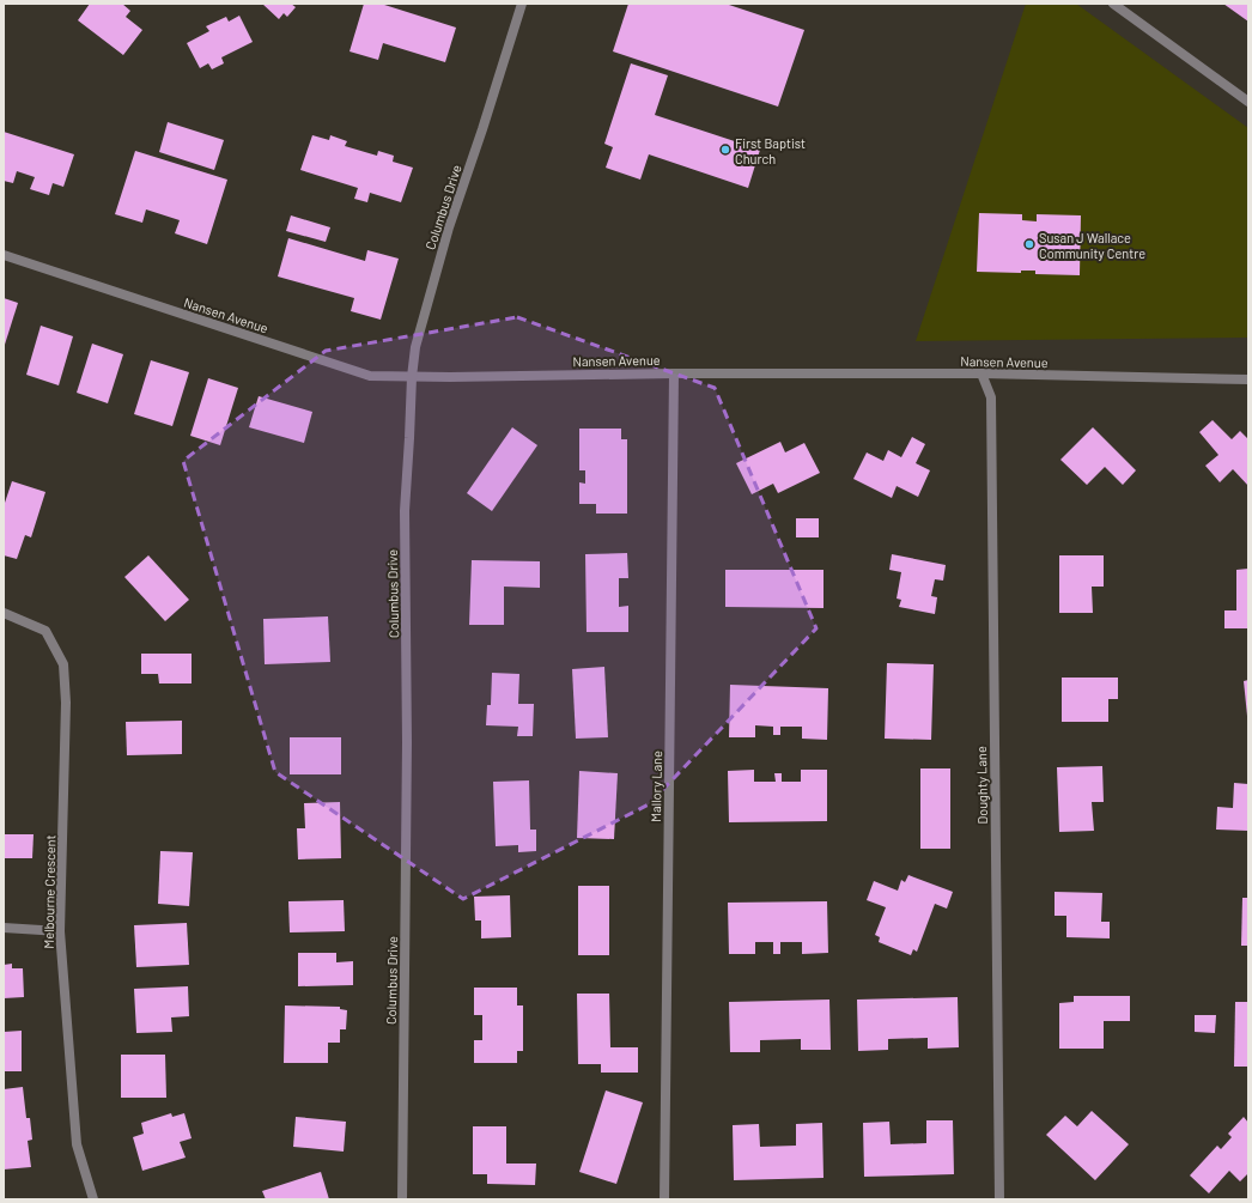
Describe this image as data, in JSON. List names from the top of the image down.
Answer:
{
  "streets": {
    "street": [
      "Columbus Drive",
      "Nansen Avenue",
      "Doughty Lane",
      "Mallory Lane",
      "Melbourne Crescent"
    ]
  },
  "crossings": [
    ["Columbus Drive", "Nansen Avenue"],
    ["Nansen Avenue", "Doughty Lane"],
    ["Nansen Avenue", "Mallory Lane"]
  ],
  "places": ["First Baptist Church", "Susan J Wallace Community Centre"]
}
